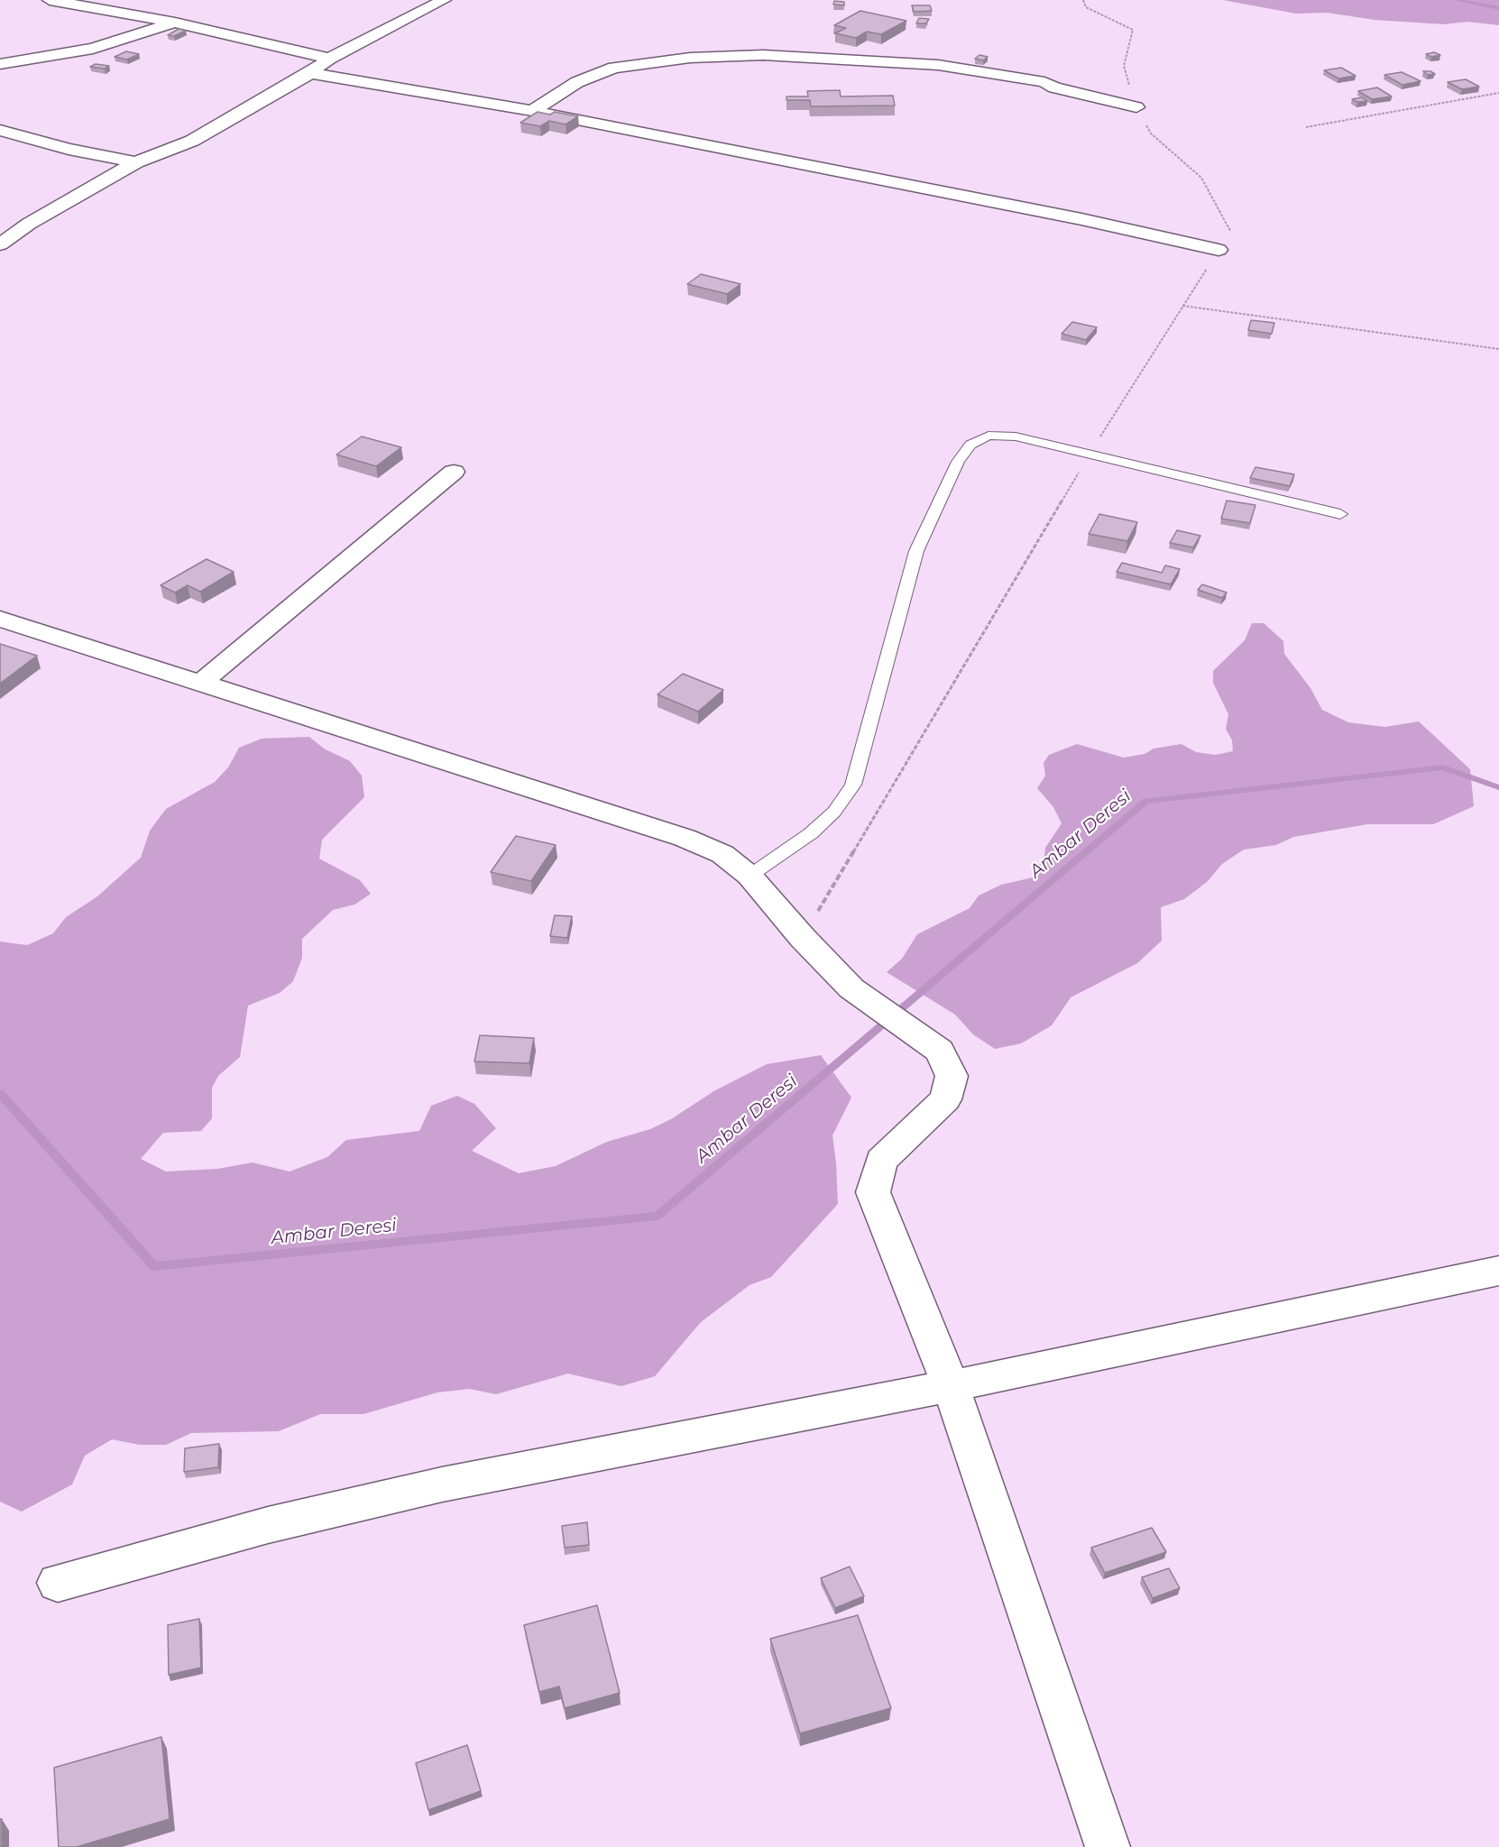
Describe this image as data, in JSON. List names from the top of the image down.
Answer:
{
  "water": ["Ambar Deresi"]
}
